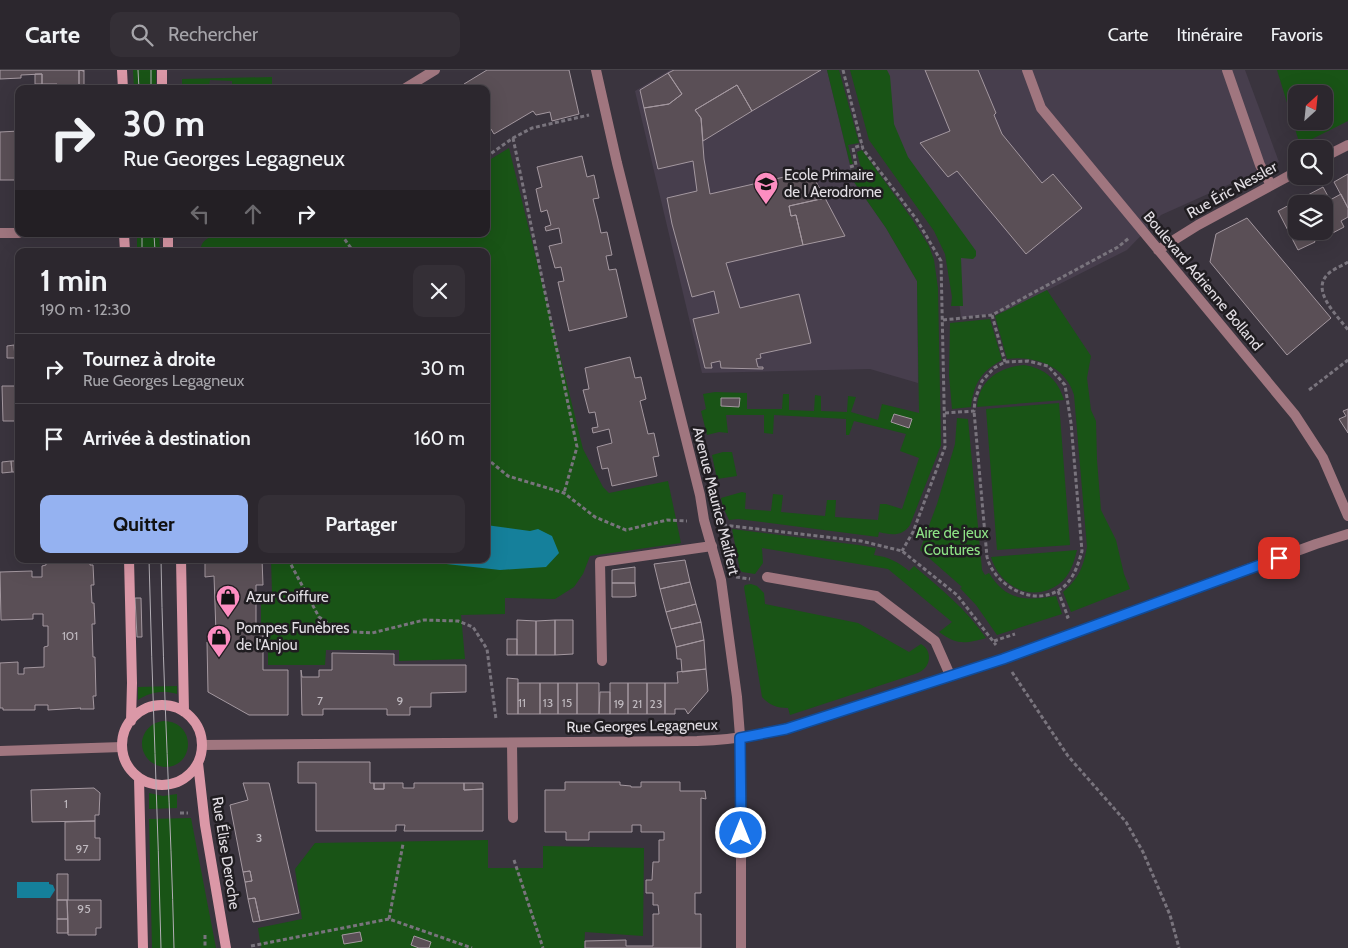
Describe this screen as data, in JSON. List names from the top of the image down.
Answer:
{
  "streets": {
    "main road": ["Rue Élise Deroche"],
    "street": [
      "Rue Éric Nessler",
      "Boulevard Adrienne Bolland",
      "Avenue Maurice Mailfert",
      "Rue Georges Legagneux"
    ]
  },
  "crossings": [
    ["Rue Éric Nessler", "Boulevard Adrienne Bolland"],
    ["Avenue Maurice Mailfert", "Rue Georges Legagneux"],
    ["Rue Georges Legagneux", "Rue Élise Deroche"]
  ],
  "parks": ["Aire de jeux Coutures"],
  "places": {
    "school or university": ["Ecole Primaire de l Aerodrome"],
    "shop": ["Azur Coiffure", "Pompes Funèbres de l'Anjou"]
  },
  "house_numbers": [
    "101",
    "7",
    "9",
    "11",
    "13",
    "15",
    "19",
    "21",
    "23",
    "1",
    "3",
    "97",
    "95"
  ],
  "north": "top right",
  "page": {
    "header": "Carte",
    "search": "Rechercher",
    "nav": ["Carte", "Itinéraire", "Favoris"],
    "turn": ["30 m", "Rue Georges Legagneux"],
    "heading": ["1 min", "190 m · 12:30"],
    "list": [
      {
        "name": "Tournez à droite",
        "note": "Rue Georges Legagneux",
        "value": "30 m"
      },
      {
        "name": "Arrivée à destination",
        "value": "160 m"
      }
    ],
    "buttons": ["Quitter", "Partager"]
  }
}
